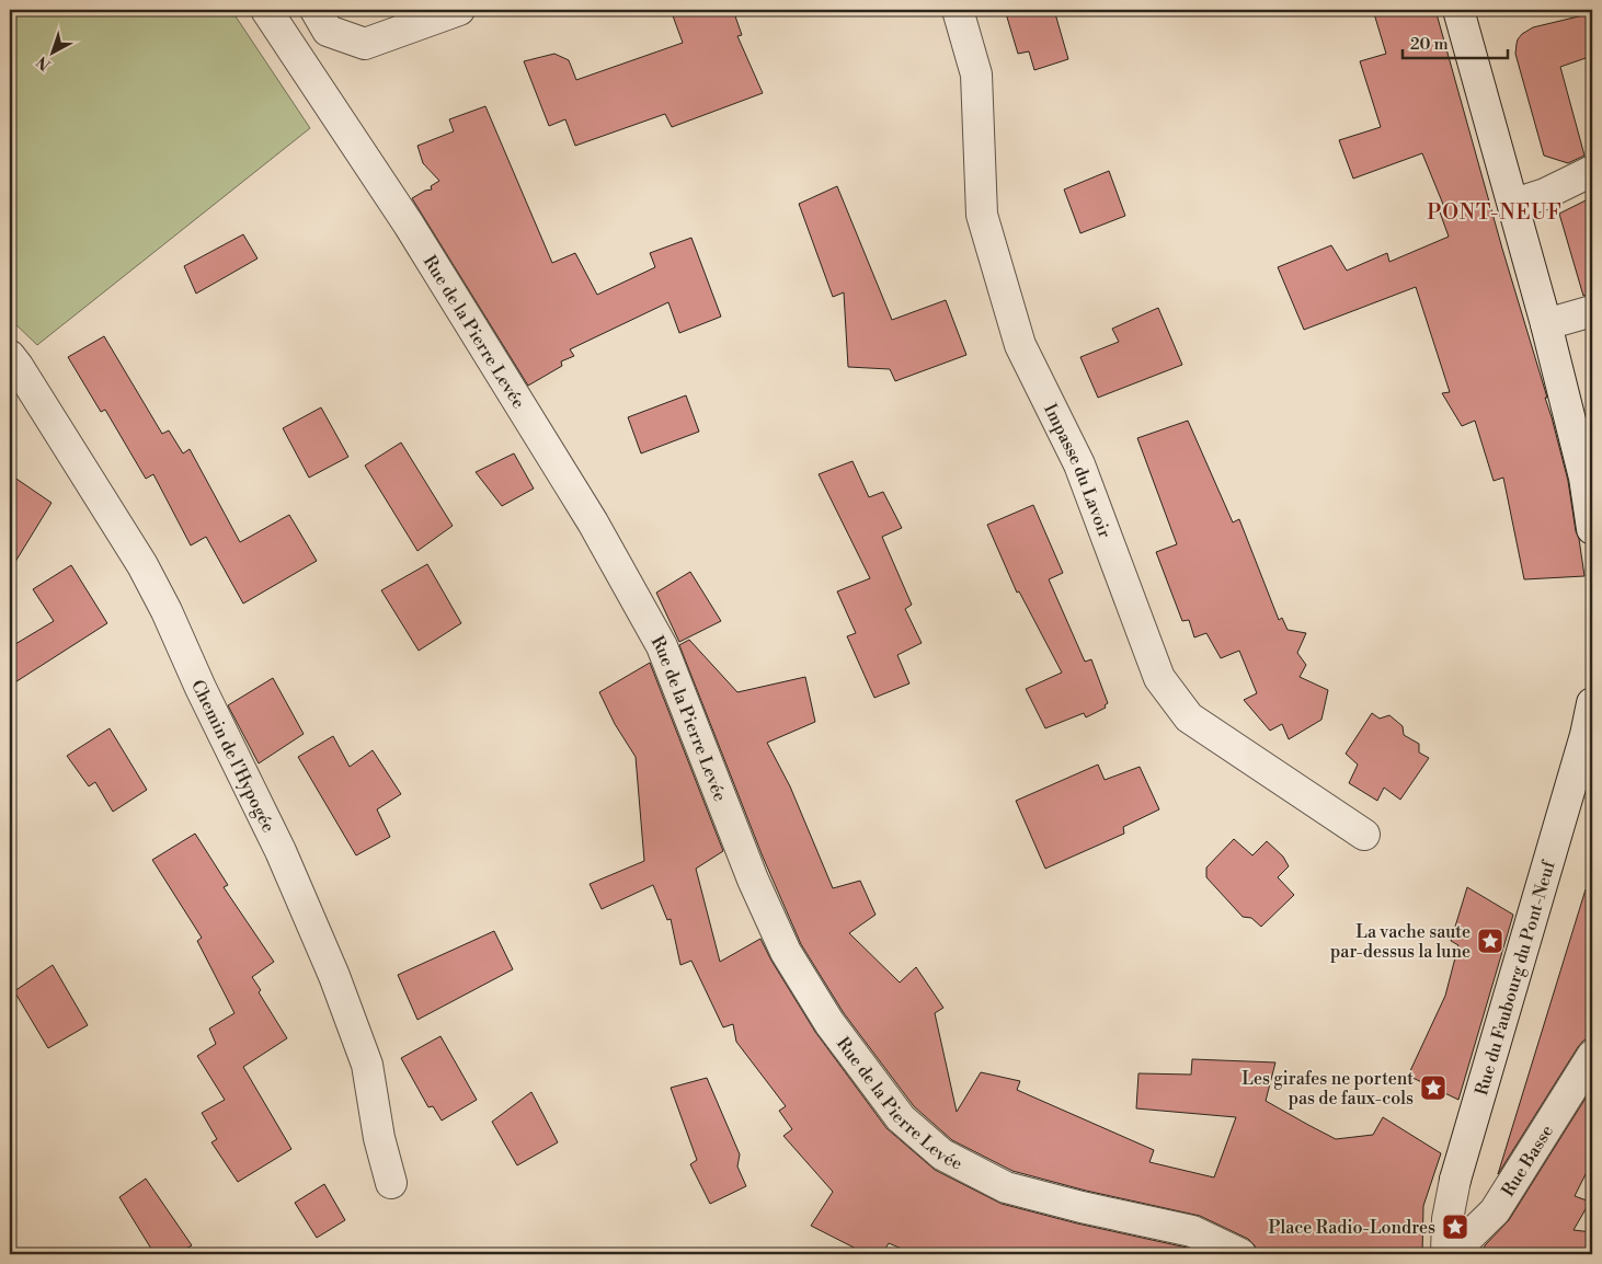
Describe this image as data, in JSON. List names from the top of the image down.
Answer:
{
  "streets": {
    "street": [
      "Rue de la Pierre Levée",
      "Impasse du Lavoir",
      "Chemin de l'Hypogée",
      "Rue du Faubourg du Pont-Neuf",
      "Rue Basse"
    ]
  },
  "districts": ["PONT-NEUF"],
  "places": {
    "place": ["La vache saute par-dessus la lune", "Les girafes ne portent pas de faux-cols", "Place Radio-Londres"]
  },
  "scale_bar": "20 m",
  "north": "bottom left"
}
